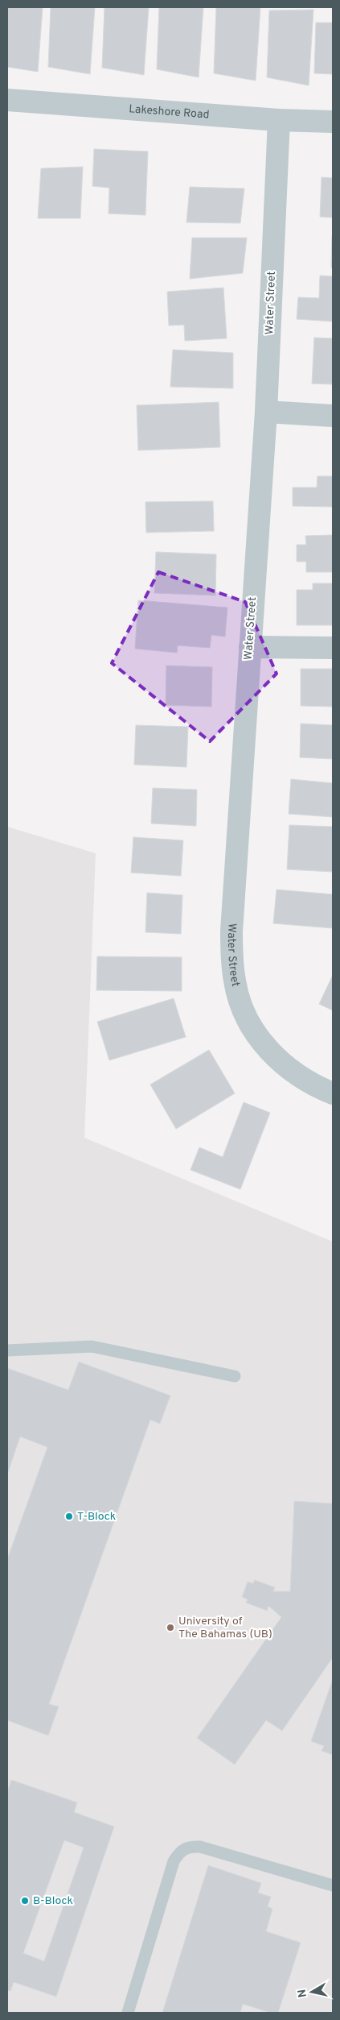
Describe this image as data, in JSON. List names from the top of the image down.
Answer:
{
  "streets": {
    "street": ["Lakeshore Road", "Water Street"]
  },
  "crossings": [
    ["Lakeshore Road", "Water Street"]
  ],
  "places": ["T-Block", "University of The Bahamas (UB)", "B-Block"],
  "north": "left"
}
